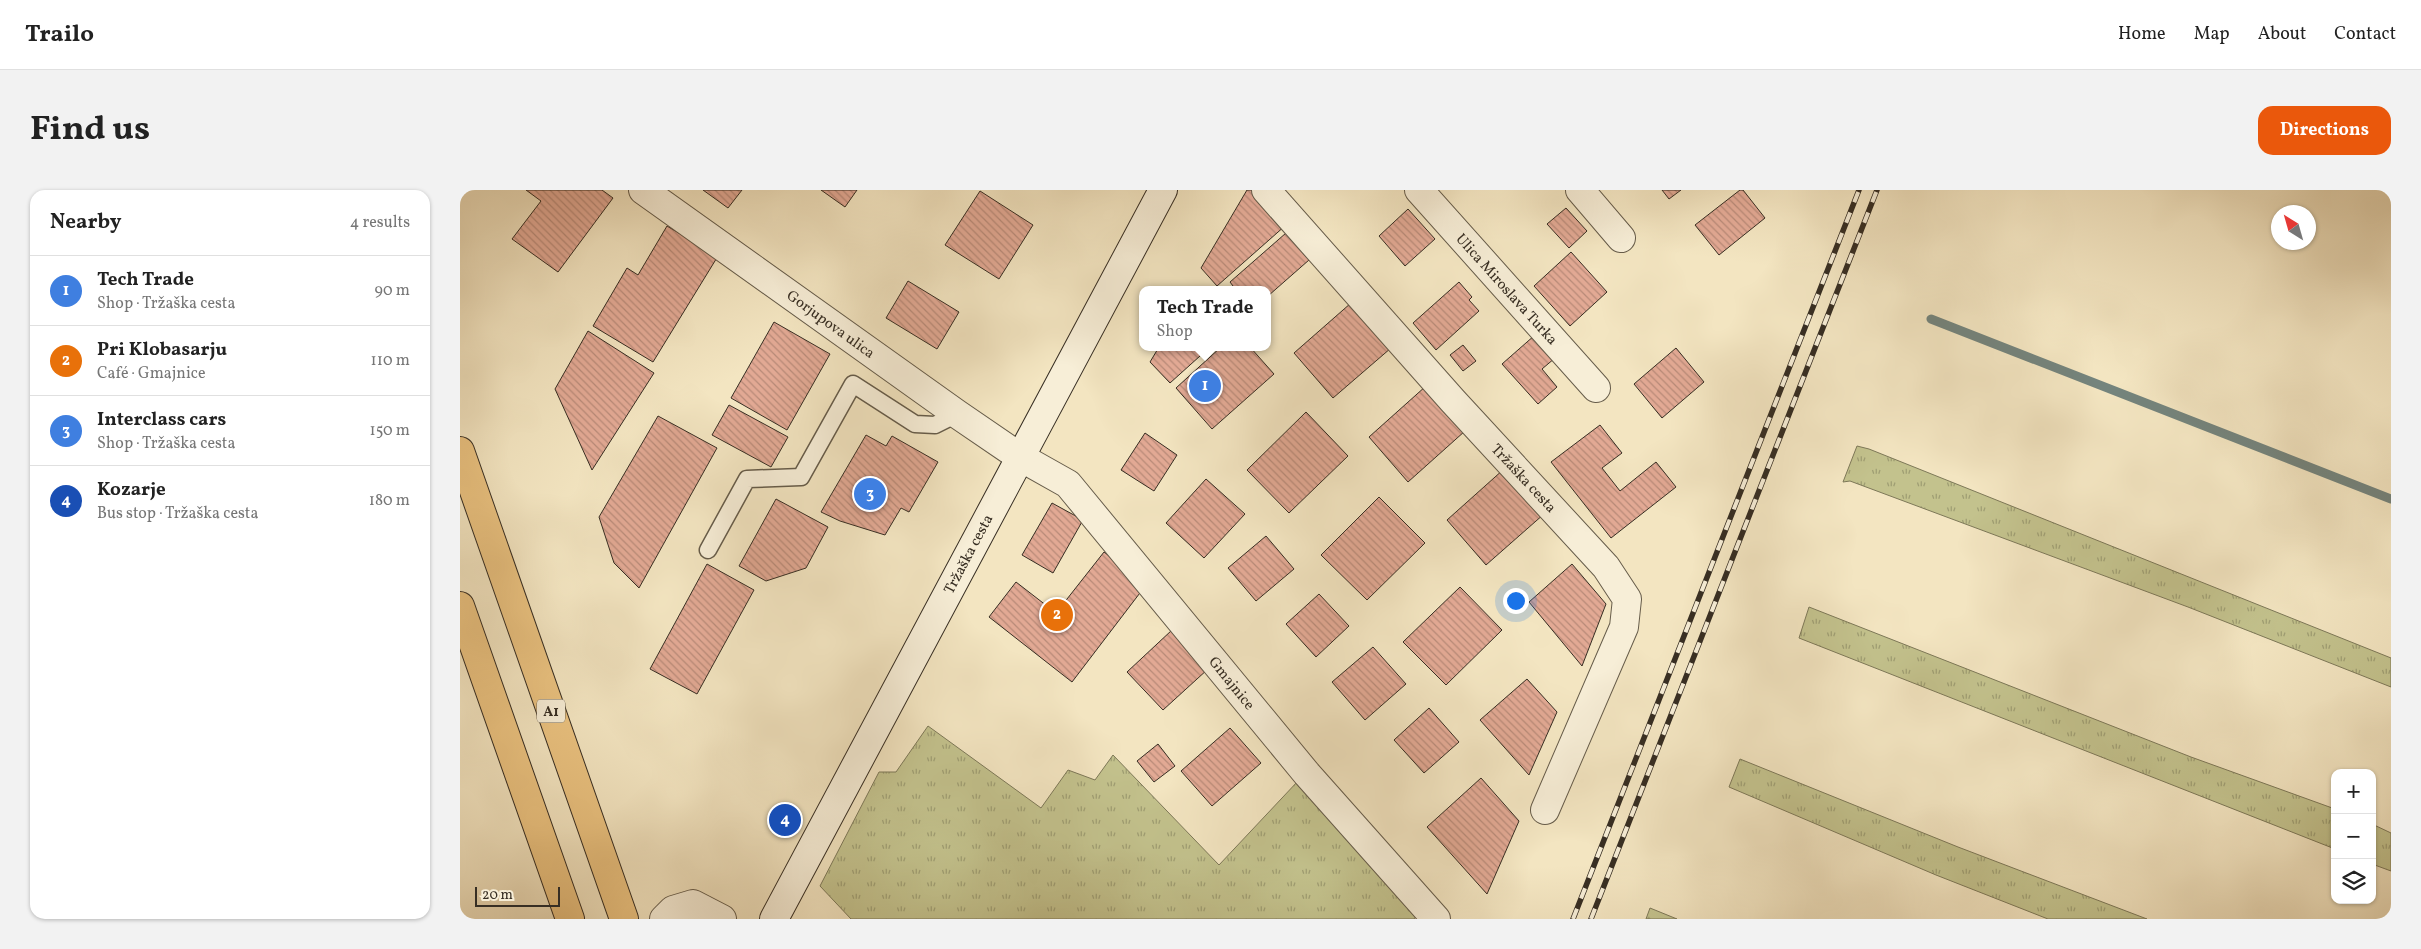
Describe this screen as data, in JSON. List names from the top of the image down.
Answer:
{
  "streets": {
    "highway": ["A1"],
    "street": [
      "Ulica Miroslava Turka",
      "Gorjupova ulica",
      "Tržaška cesta",
      "Gmajnice"
    ]
  },
  "crossings": [
    ["Gorjupova ulica", "Tržaška cesta"],
    ["Gorjupova ulica", "Gmajnice"],
    ["Tržaška cesta", "Gmajnice"]
  ],
  "scale_bar": "20 m",
  "north": "top left",
  "page": {
    "header": "Trailo",
    "nav": [
      "Home",
      "Map",
      "About",
      "Contact"
    ],
    "title": "Find us",
    "buttons": "Directions",
    "heading": ["Nearby", "4 results"],
    "list": [
      {
        "mark": "1",
        "name": "Tech Trade",
        "note": "Shop · Tržaška cesta",
        "value": "90 m"
      },
      {
        "mark": "2",
        "name": "Pri Klobasarju",
        "note": "Café · Gmajnice",
        "value": "110 m"
      },
      {
        "mark": "3",
        "name": "Interclass cars",
        "note": "Shop · Tržaška cesta",
        "value": "150 m"
      },
      {
        "mark": "4",
        "name": "Kozarje",
        "note": "Bus stop · Tržaška cesta",
        "value": "180 m"
      }
    ],
    "popup": ["Tech Trade", "Shop"],
    "pins": [
      "1",
      "3",
      "2",
      "4"
    ],
    "map_buttons": ["+", "−"],
    "scale": "20 m"
  }
}
